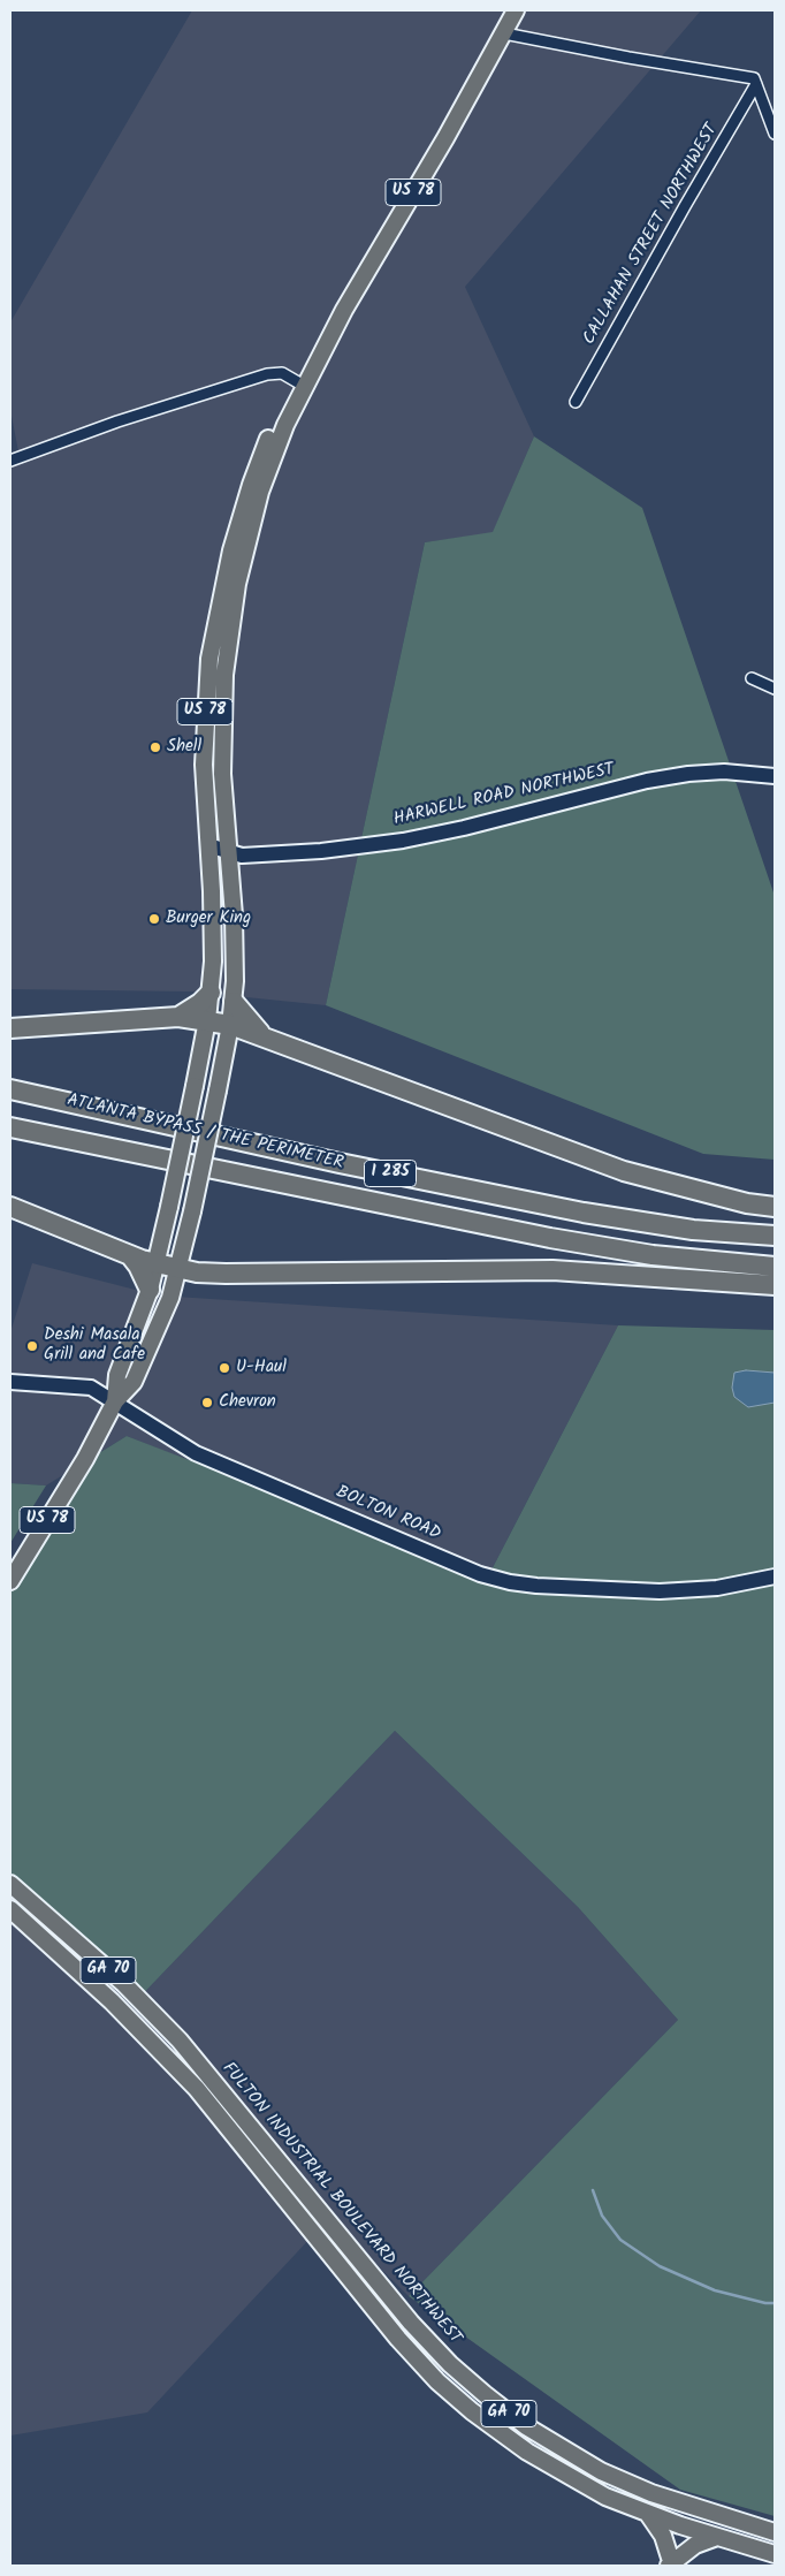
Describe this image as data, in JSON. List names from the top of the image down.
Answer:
{
  "streets": {
    "highway": ["ATLANTA BYPASS / THE PERIMETER", "I 285"],
    "main road": ["US 78", "GA 70", "FULTON INDUSTRIAL BOULEVARD NORTHWEST"],
    "street": ["CALLAHAN STREET NORTHWEST", "HARWELL ROAD NORTHWEST", "BOLTON ROAD"]
  },
  "crossings": [
    ["US 78", "HARWELL ROAD NORTHWEST"],
    ["US 78", "BOLTON ROAD"]
  ],
  "places": [
    "Shell",
    "Burger King",
    "Deshi Masala Grill and Cafe",
    "U-Haul",
    "Chevron"
  ]
}
